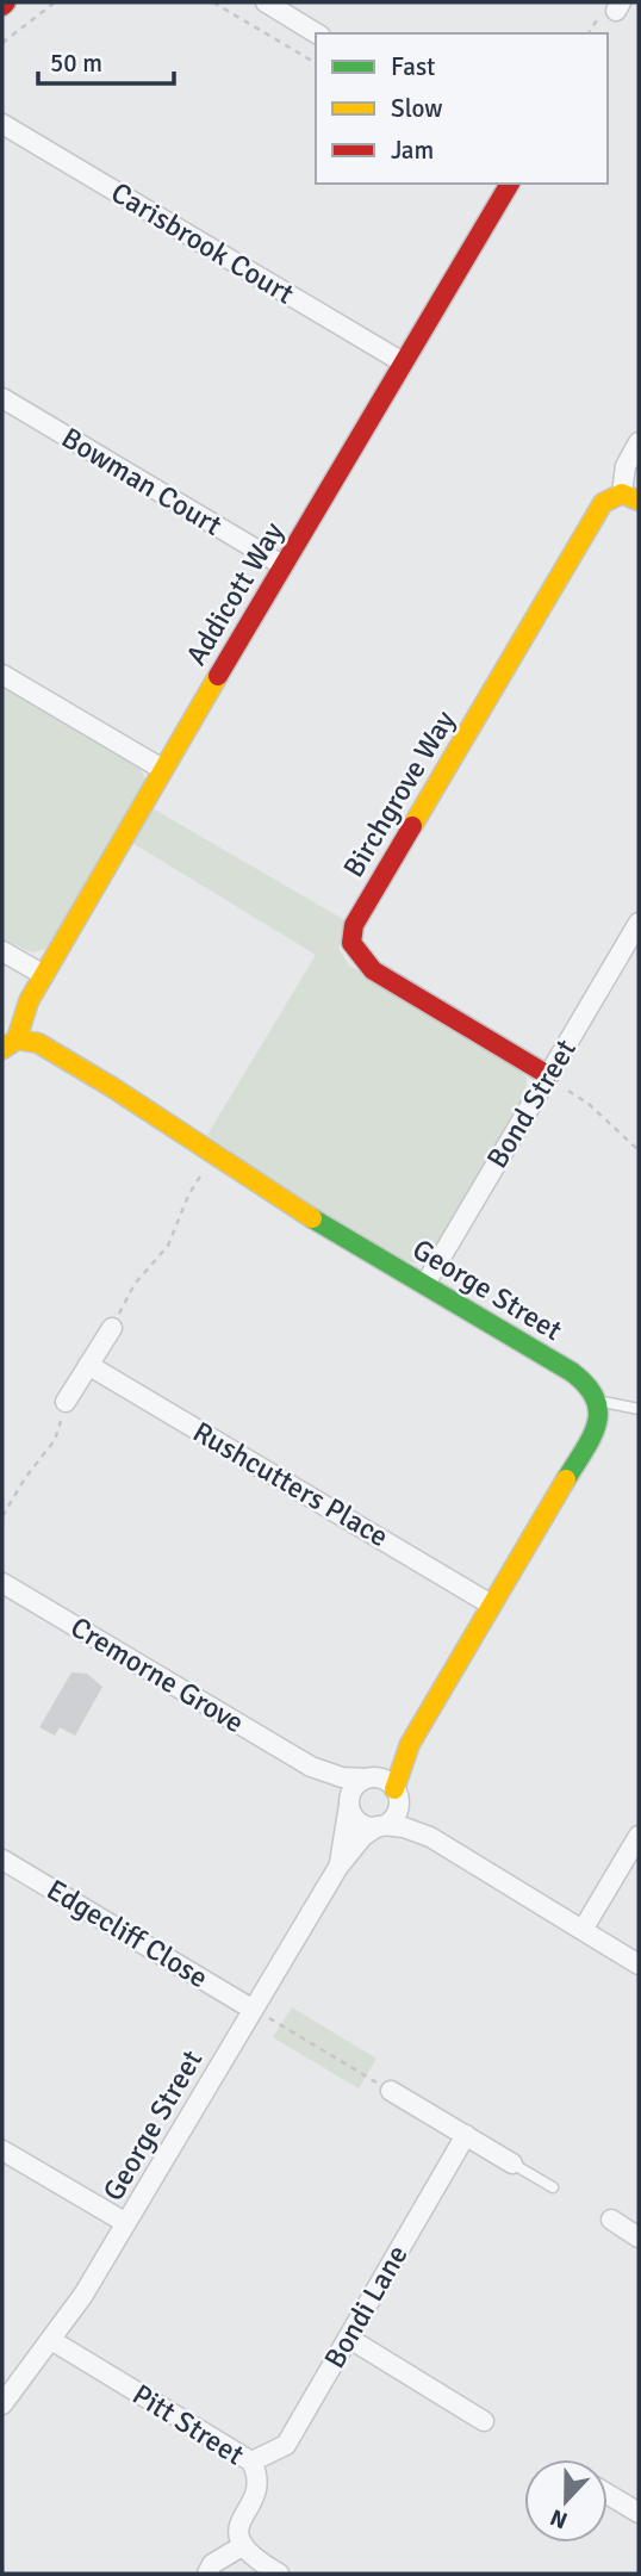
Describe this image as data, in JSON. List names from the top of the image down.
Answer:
{
  "streets": {
    "street": [
      "Carisbrook Court",
      "Bowman Court",
      "Addicott Way",
      "Birchgrove Way",
      "Bond Street",
      "George Street",
      "Rushcutters Place",
      "Cremorne Grove",
      "Edgecliff Close",
      "Bondi Lane",
      "Pitt Street"
    ]
  },
  "crossings": [
    ["Carisbrook Court", "Addicott Way"],
    ["Bowman Court", "Addicott Way"],
    ["Addicott Way", "George Street"],
    ["Birchgrove Way", "Bond Street"],
    ["Bond Street", "George Street"],
    ["George Street", "Cremorne Grove"],
    ["George Street", "Edgecliff Close"],
    ["George Street", "Pitt Street"],
    ["Bondi Lane", "Pitt Street"]
  ],
  "legend": ["Fast", "Slow", "Jam"],
  "scale_bar": "50 m",
  "north": "bottom"
}
